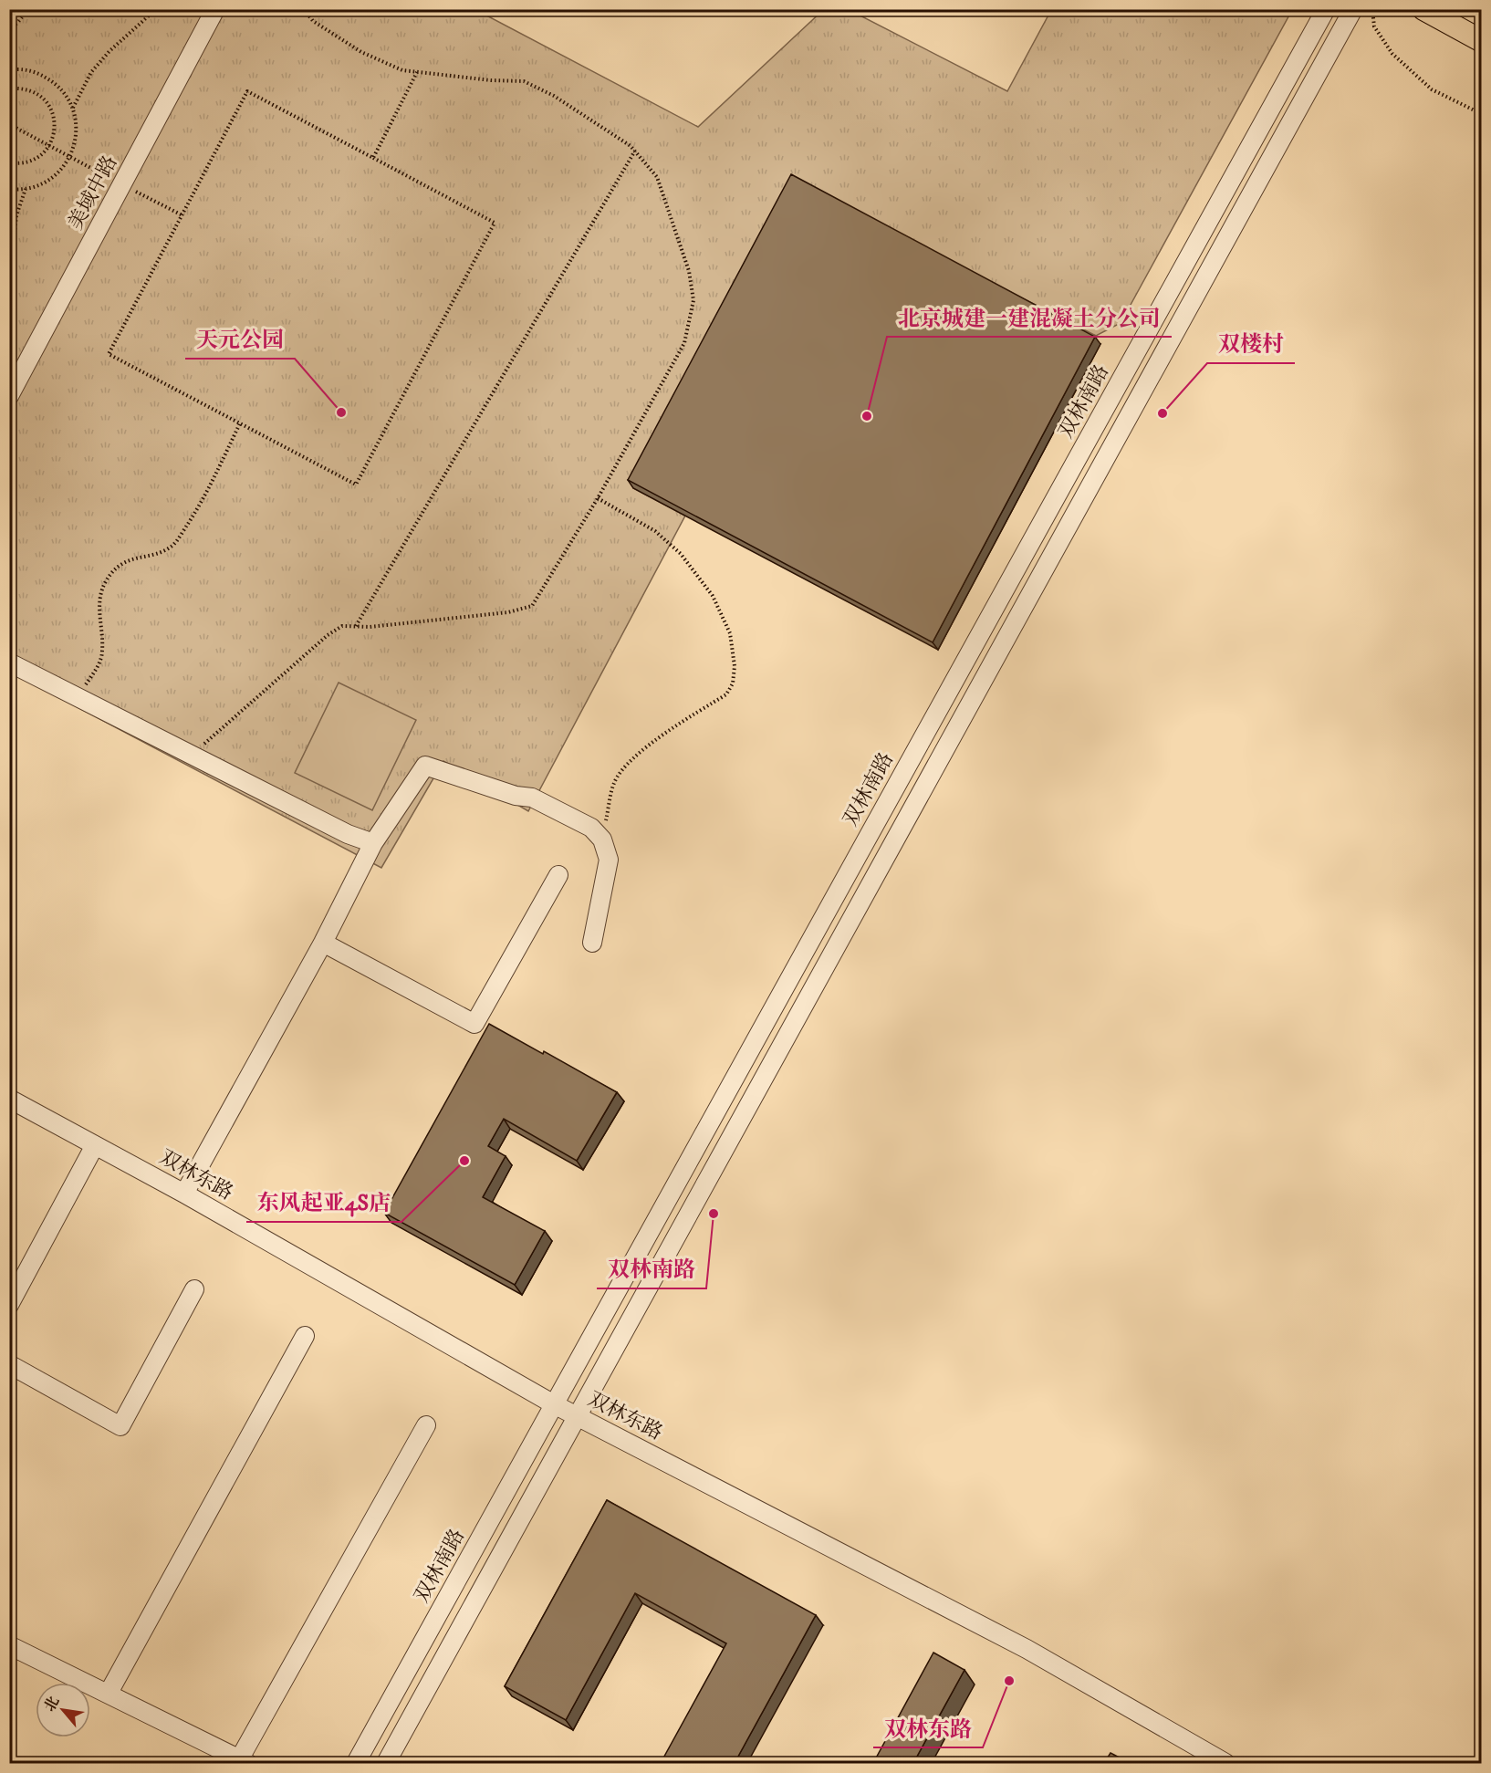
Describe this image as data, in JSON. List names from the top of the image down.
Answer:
{
  "streets": {
    "street": ["美域中路", "双林南路", "双林东路"]
  },
  "crossings": [
    ["双林南路", "双林东路"]
  ],
  "places": [
    "天元公园",
    "双楼村",
    "北京城建一建混凝土分公司",
    "东风起亚4S店",
    "双林南路",
    "双林东路"
  ],
  "north": "top left"
}
